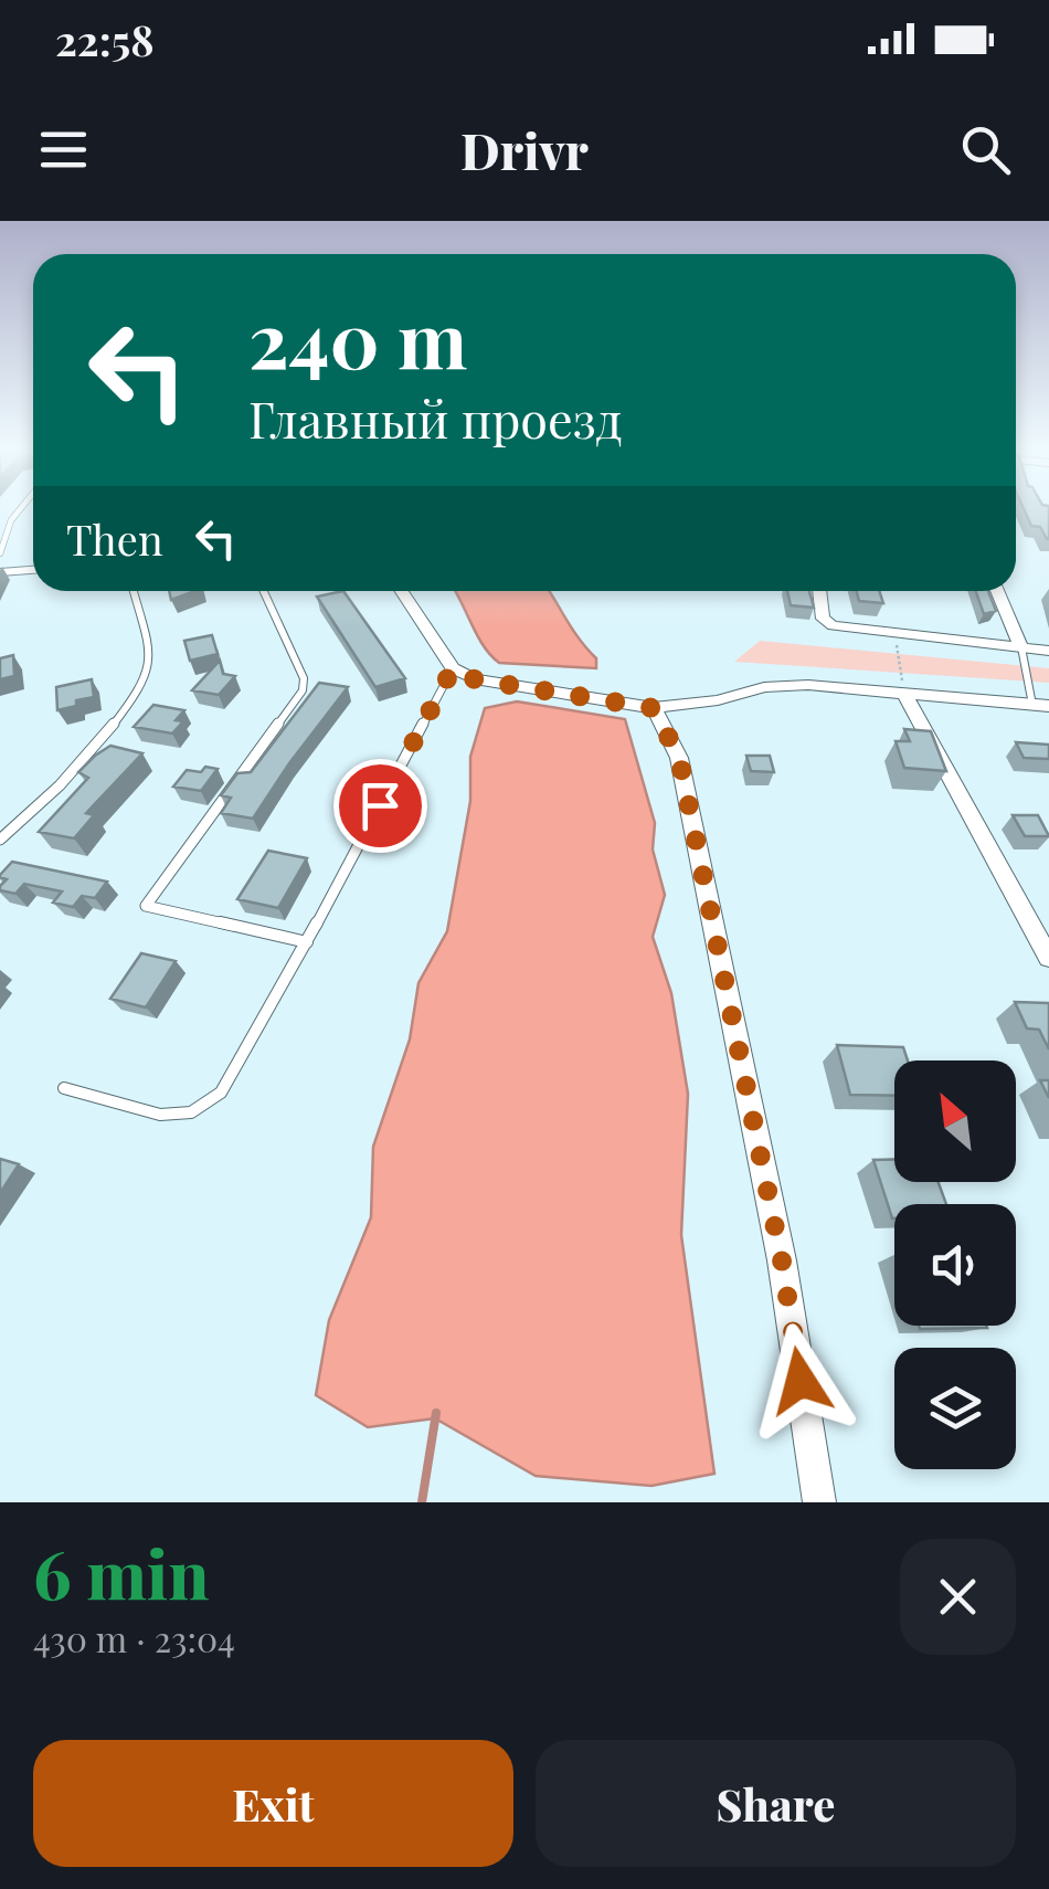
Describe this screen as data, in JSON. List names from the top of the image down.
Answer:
{
  "north": "top left",
  "page": {
    "status": "22:58",
    "header": "Drivr",
    "turn": ["240 m", "Главный проезд"],
    "then": "Then",
    "heading": ["6 min", "430 m · 23:04"],
    "buttons": ["Exit", "Share"]
  }
}
